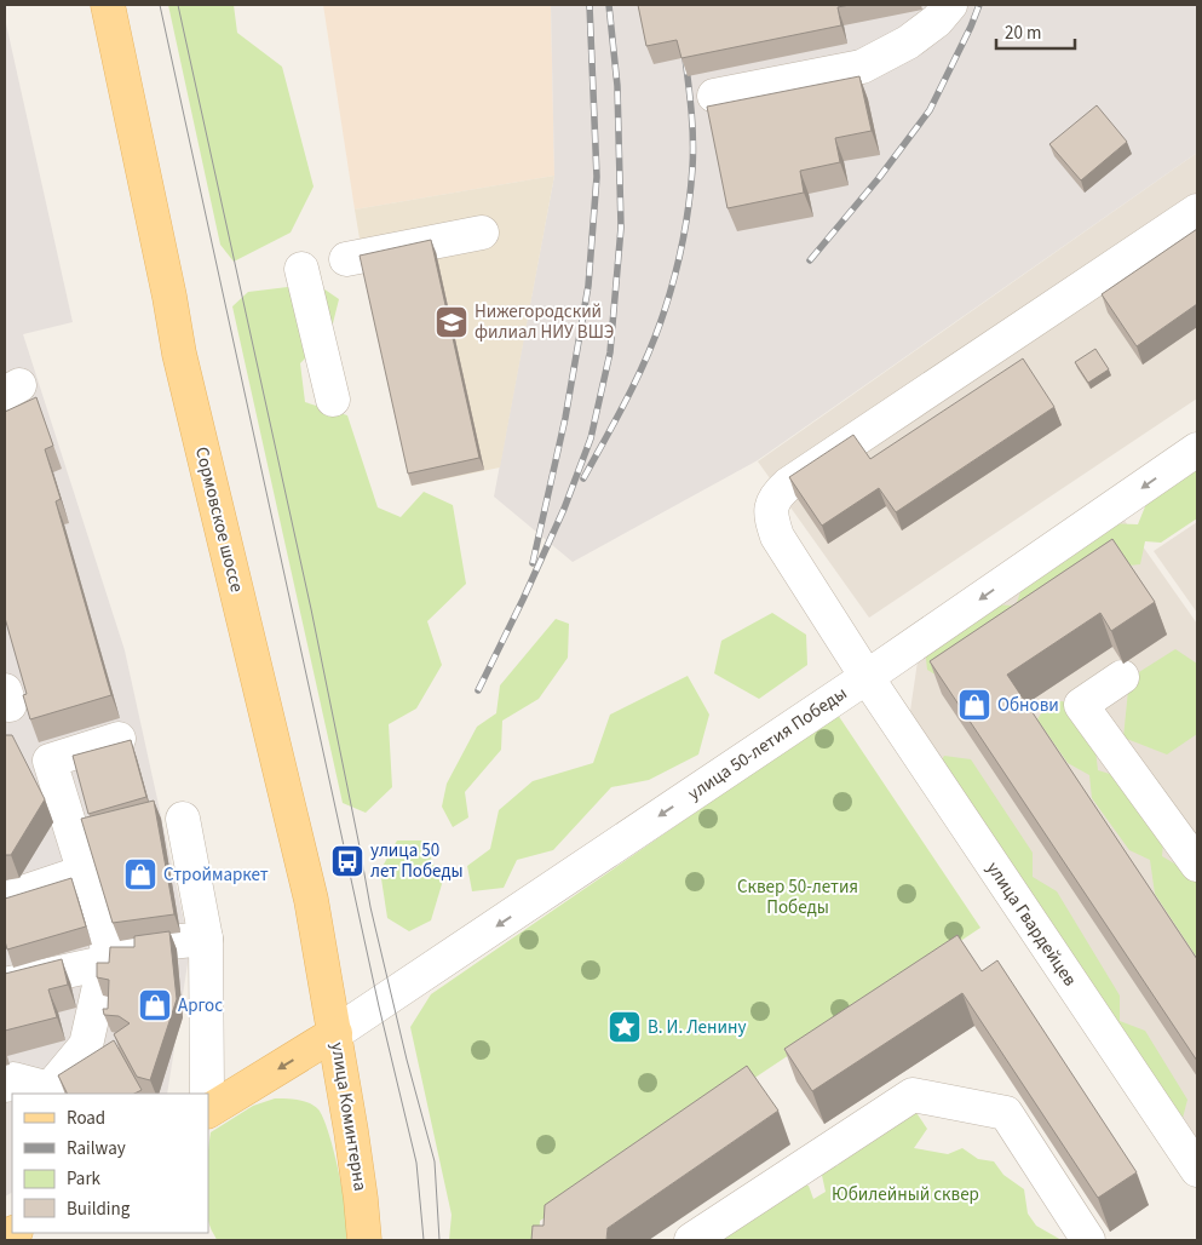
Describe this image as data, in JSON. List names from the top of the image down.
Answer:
{
  "streets": {
    "main road": ["Сормовское шоссе", "улица Коминтерна"],
    "street": ["улица 50-летия Победы", "улица Гвардейцев"]
  },
  "crossings": [
    ["Сормовское шоссе", "улица 50-летия Победы"],
    ["Сормовское шоссе", "улица Коминтерна"],
    ["улица 50-летия Победы", "улица Гвардейцев"],
    ["улица 50-летия Победы", "улица Коминтерна"]
  ],
  "one_way": ["улица 50-летия Победы", "улица Коминтерна"],
  "parks": ["Сквер 50-летия Победы", "Юбилейный сквер"],
  "places": {
    "school or university": ["Нижегородский филиал НИУ ВШЭ"],
    "shop": ["Обнови", "Строймаркет", "Аргос"],
    "bus stop": ["улица 50 лет Победы"],
    "place": ["В. И. Ленину"]
  },
  "legend": [
    "Road",
    "Railway",
    "Park",
    "Building"
  ],
  "scale_bar": "20 m"
}
